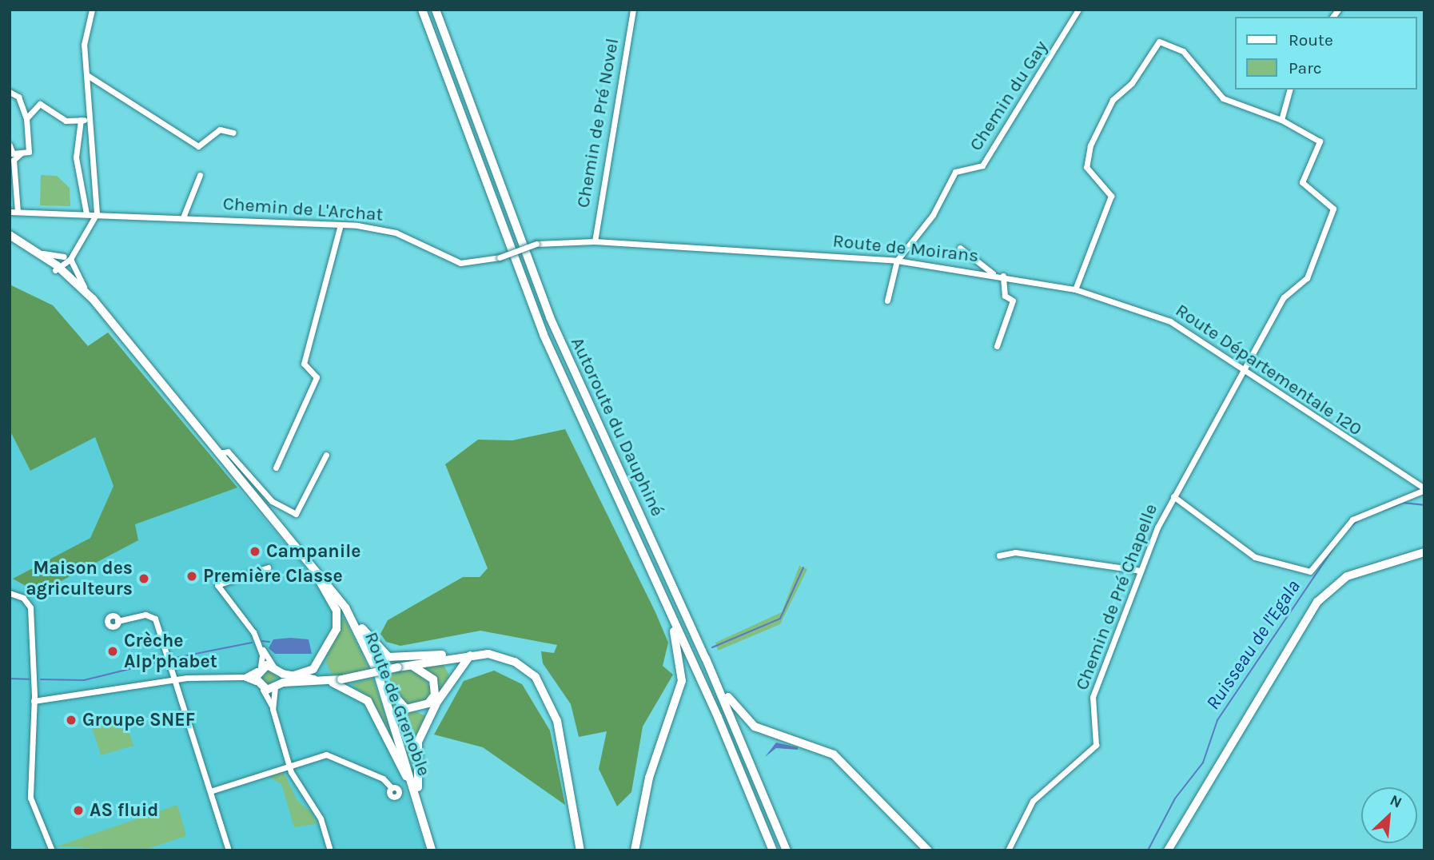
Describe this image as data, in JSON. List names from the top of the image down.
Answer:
{
  "streets": {
    "highway": ["Autoroute du Dauphiné"],
    "main road": ["Route de Grenoble"],
    "street": [
      "Chemin du Gay",
      "Chemin de Pré Novel",
      "Chemin de L'Archat",
      "Route de Moirans",
      "Route Départementale 120",
      "Chemin de Pré Chapelle"
    ]
  },
  "crossings": [
    ["Chemin du Gay", "Route de Moirans"],
    ["Chemin de Pré Novel", "Chemin de L'Archat"],
    ["Chemin de Pré Novel", "Route de Moirans"],
    ["Chemin de L'Archat", "Route de Moirans"],
    ["Route de Moirans", "Route Départementale 120"],
    ["Route Départementale 120", "Chemin de Pré Chapelle"]
  ],
  "water": ["Ruisseau de l'Egala"],
  "places": [
    "Campanile",
    "Première Classe",
    "Maison des agriculteurs",
    "Crèche Alp'phabet",
    "Groupe SNEF",
    "AS fluid"
  ],
  "legend": ["Route", "Parc"],
  "north": "top right"
}
